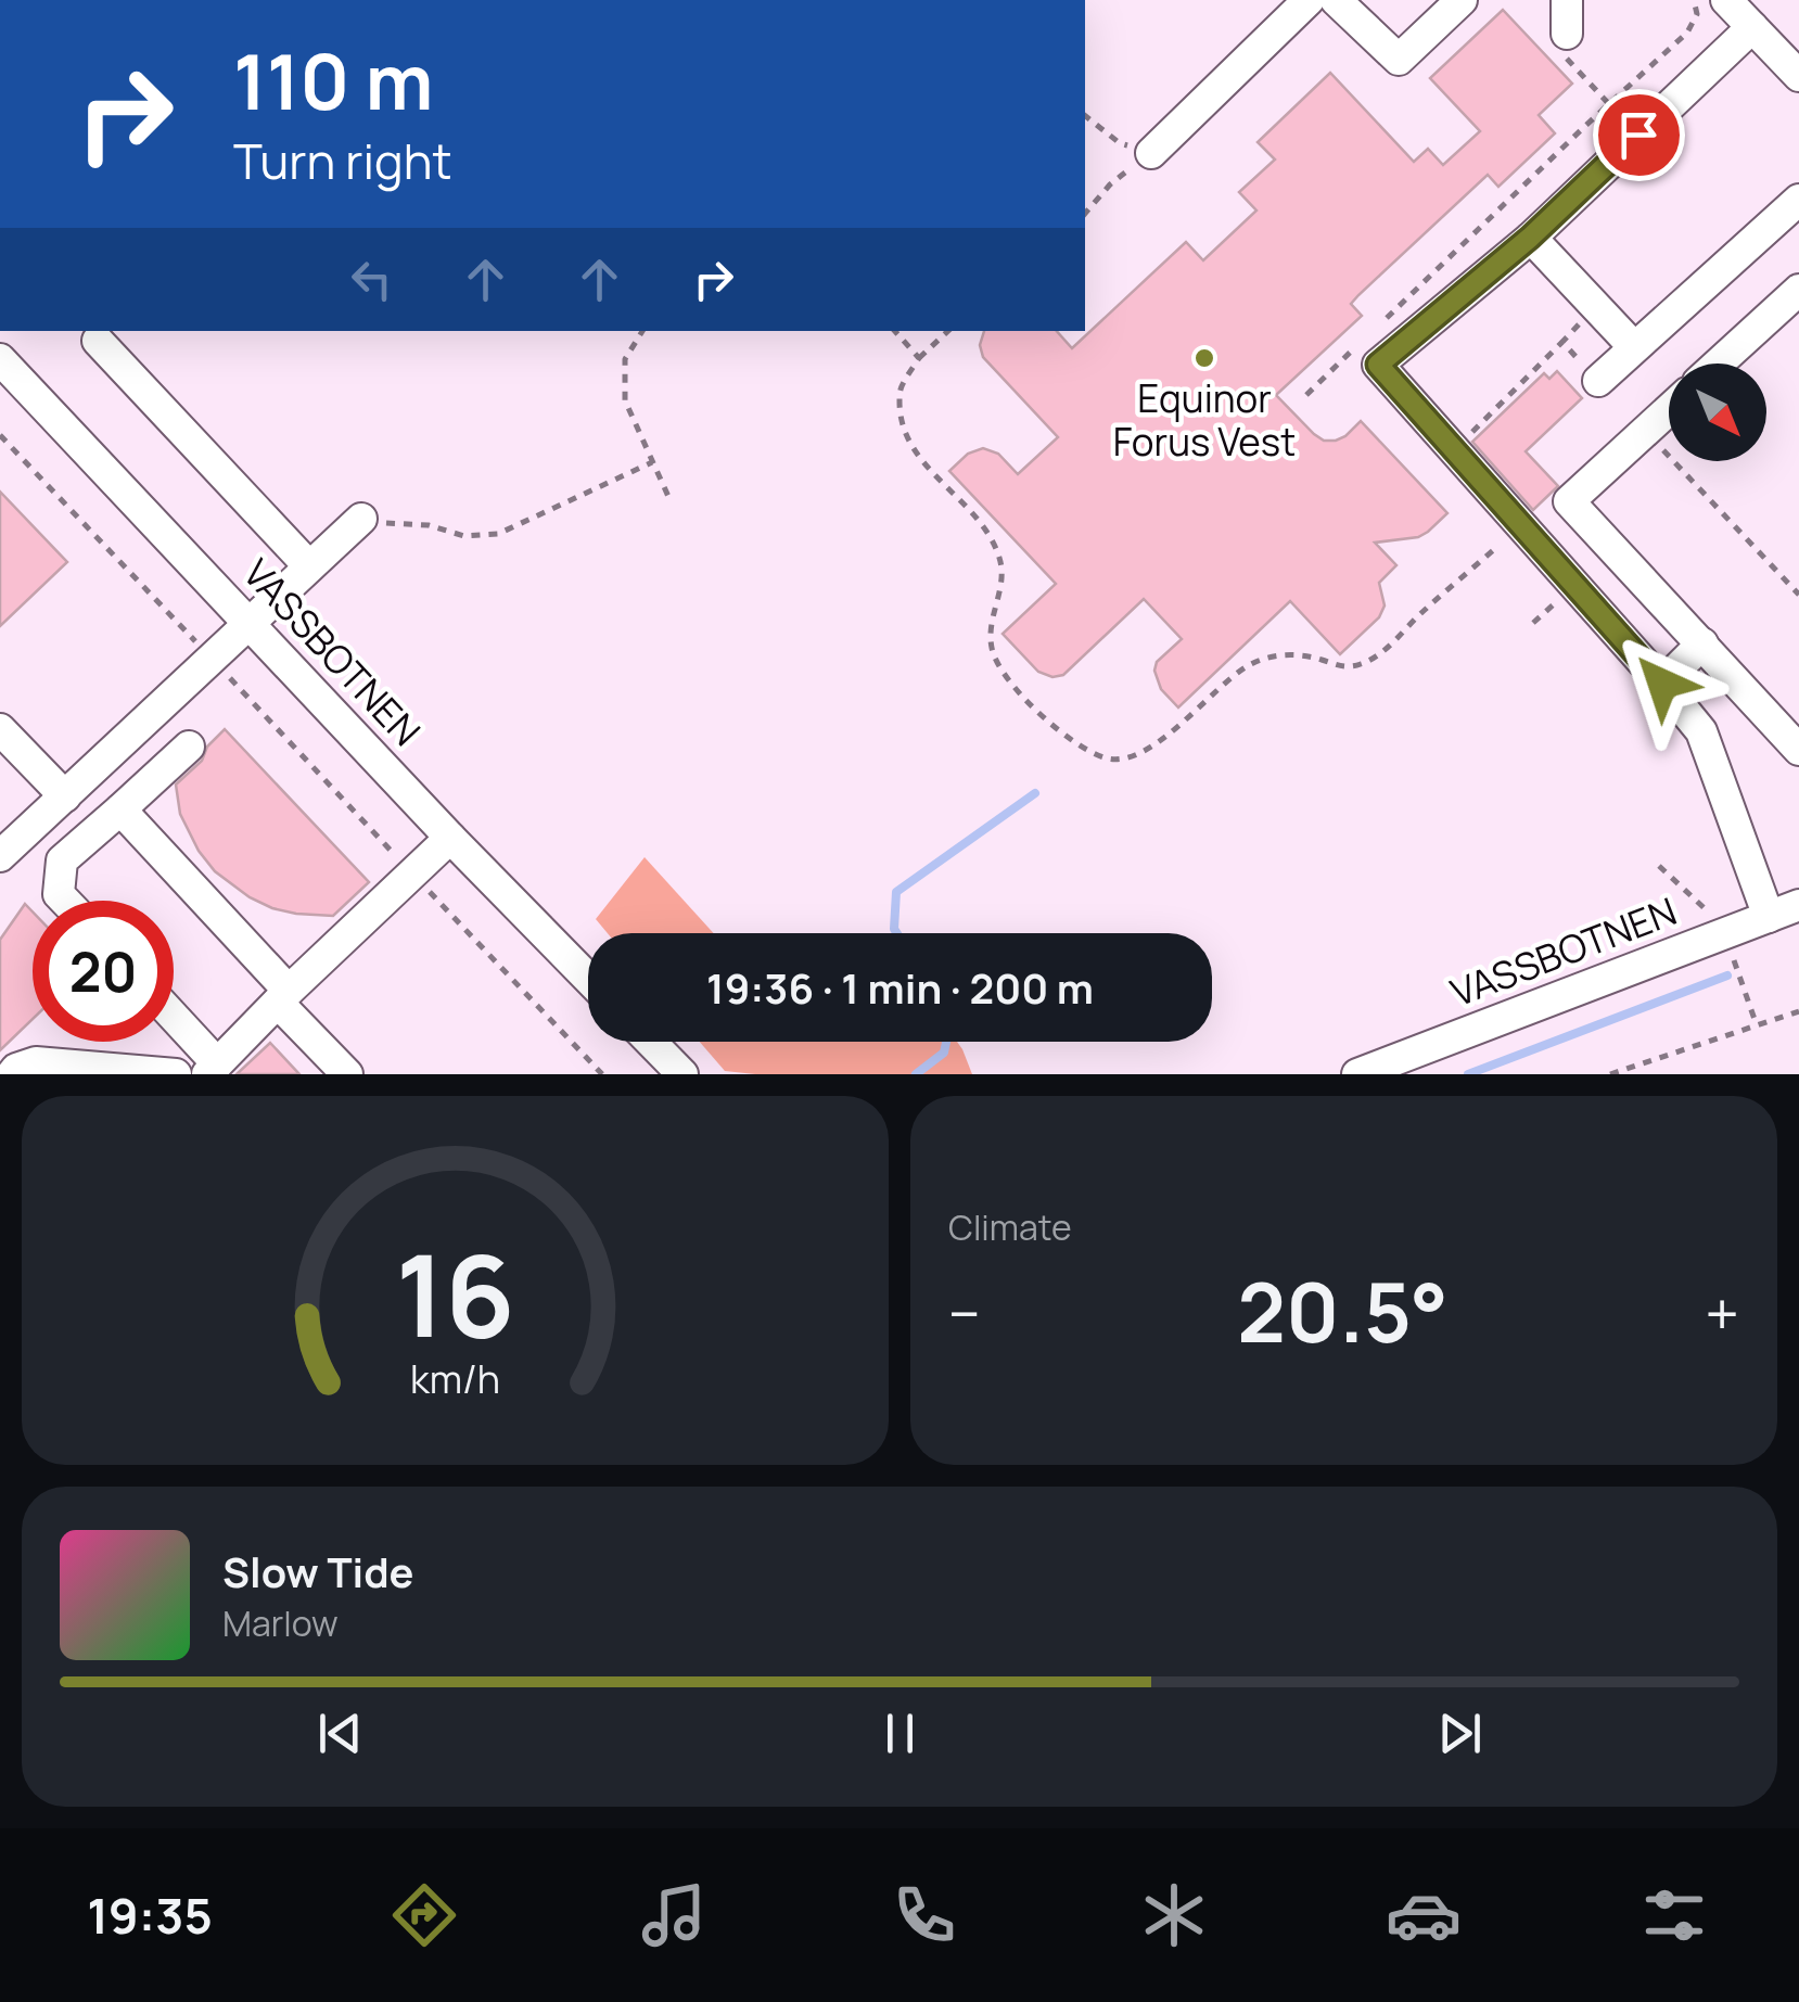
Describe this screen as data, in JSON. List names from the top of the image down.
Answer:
{
  "streets": {
    "street": ["VASSBOTNEN"]
  },
  "places": ["Equinor Forus Vest"],
  "north": "bottom right",
  "page": {
    "turn": ["110 m", "Turn right"],
    "limit": "20",
    "trip": "19:36 · 1 min · 200 m",
    "tile": "Climate",
    "heat": ["−", "20.5°", "+"],
    "song": ["Slow Tide", "Marlow"],
    "tabs": "19:35",
    "gauge": ["16", "km/h"]
  }
}
